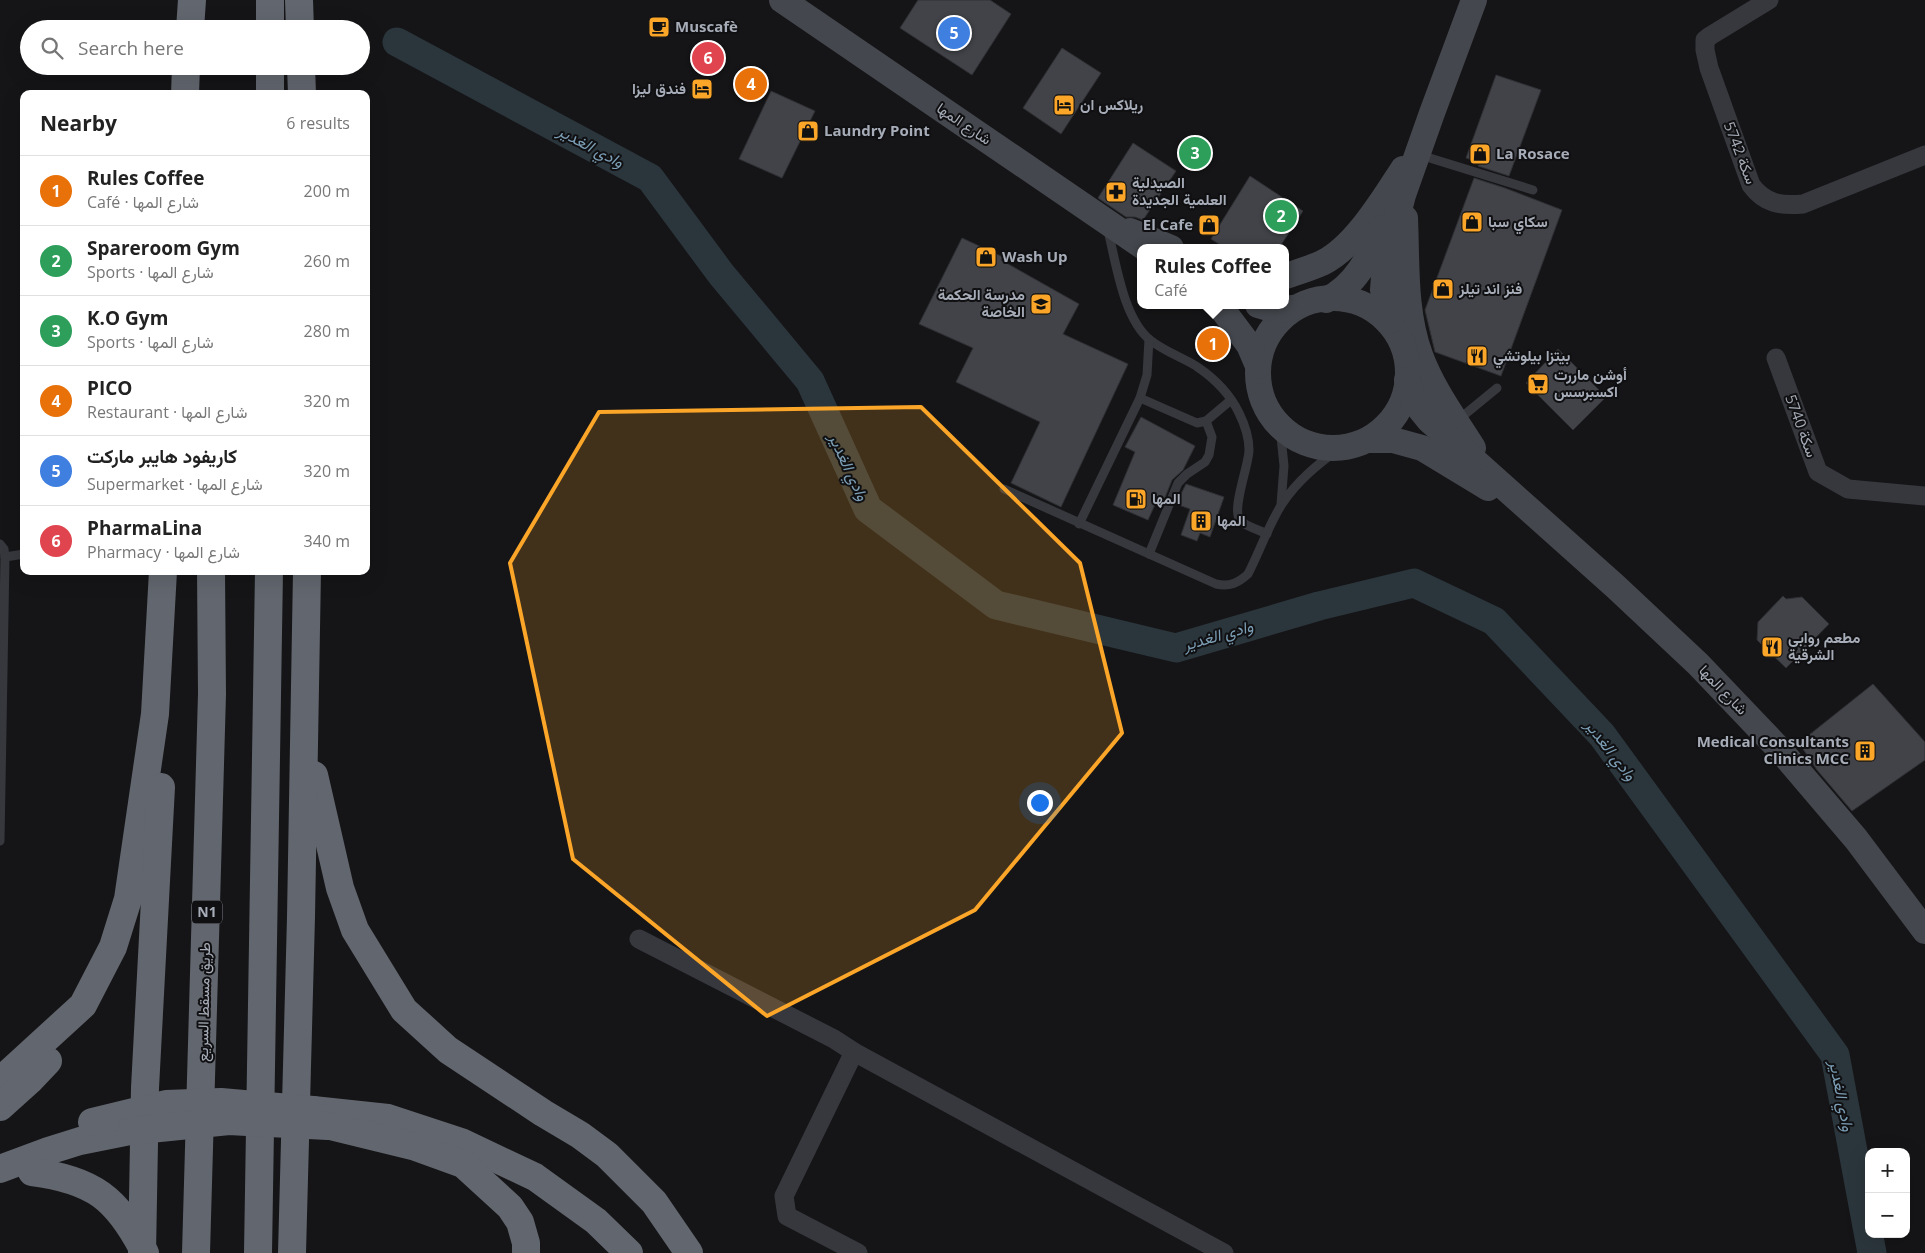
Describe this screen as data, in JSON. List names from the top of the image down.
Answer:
{
  "streets": {
    "highway": ["N1", "طريق مسقط السريع"],
    "street": ["شارع المها", "سكة 5742", "سكة 5740"]
  },
  "water": ["وادي الغدير"],
  "places": {
    "cafe": ["Muscafè"],
    "hotel": ["فندق ليزا", "ريلاكس ان"],
    "shop": [
      "Laundry Point",
      "La Rosace",
      "سكاي سبا",
      "El Cafe",
      "Wash Up",
      "فنز اند تيلز"
    ],
    "pharmacy": ["الصيدلية العلمية الجديدة"],
    "school or university": ["مدرسة الحكمة الخاصة"],
    "restaurant": ["بيتزا بيلوتشي", "مطعم روابي الشرقية"],
    "supermarket": ["أوشن ماررت اكسبرسس"],
    "fuel station": ["المه‍ا"],
    "building": ["المها", "Medical Consultants Clinics MCC"]
  },
  "page": {
    "pins": [
      "5",
      "6",
      "4",
      "3",
      "2",
      "1"
    ],
    "search": "Search here",
    "heading": ["Nearby", "6 results"],
    "list": [
      {
        "mark": "1",
        "name": "Rules Coffee",
        "note": "Café · شارع المها",
        "value": "200 m"
      },
      {
        "mark": "2",
        "name": "Spareroom Gym",
        "note": "Sports · شارع المها",
        "value": "260 m"
      },
      {
        "mark": "3",
        "name": "K.O Gym",
        "note": "Sports · شارع المها",
        "value": "280 m"
      },
      {
        "mark": "4",
        "name": "PICO",
        "note": "Restaurant · شارع المها",
        "value": "320 m"
      },
      {
        "mark": "5",
        "name": "كاريفود هايبر ماركت",
        "note": "Supermarket · شارع المها",
        "value": "320 m"
      },
      {
        "mark": "6",
        "name": "PharmaLina",
        "note": "Pharmacy · شارع المها",
        "value": "340 m"
      }
    ],
    "popup": ["Rules Coffee", "Café"],
    "map_buttons": ["+", "−"]
  }
}
